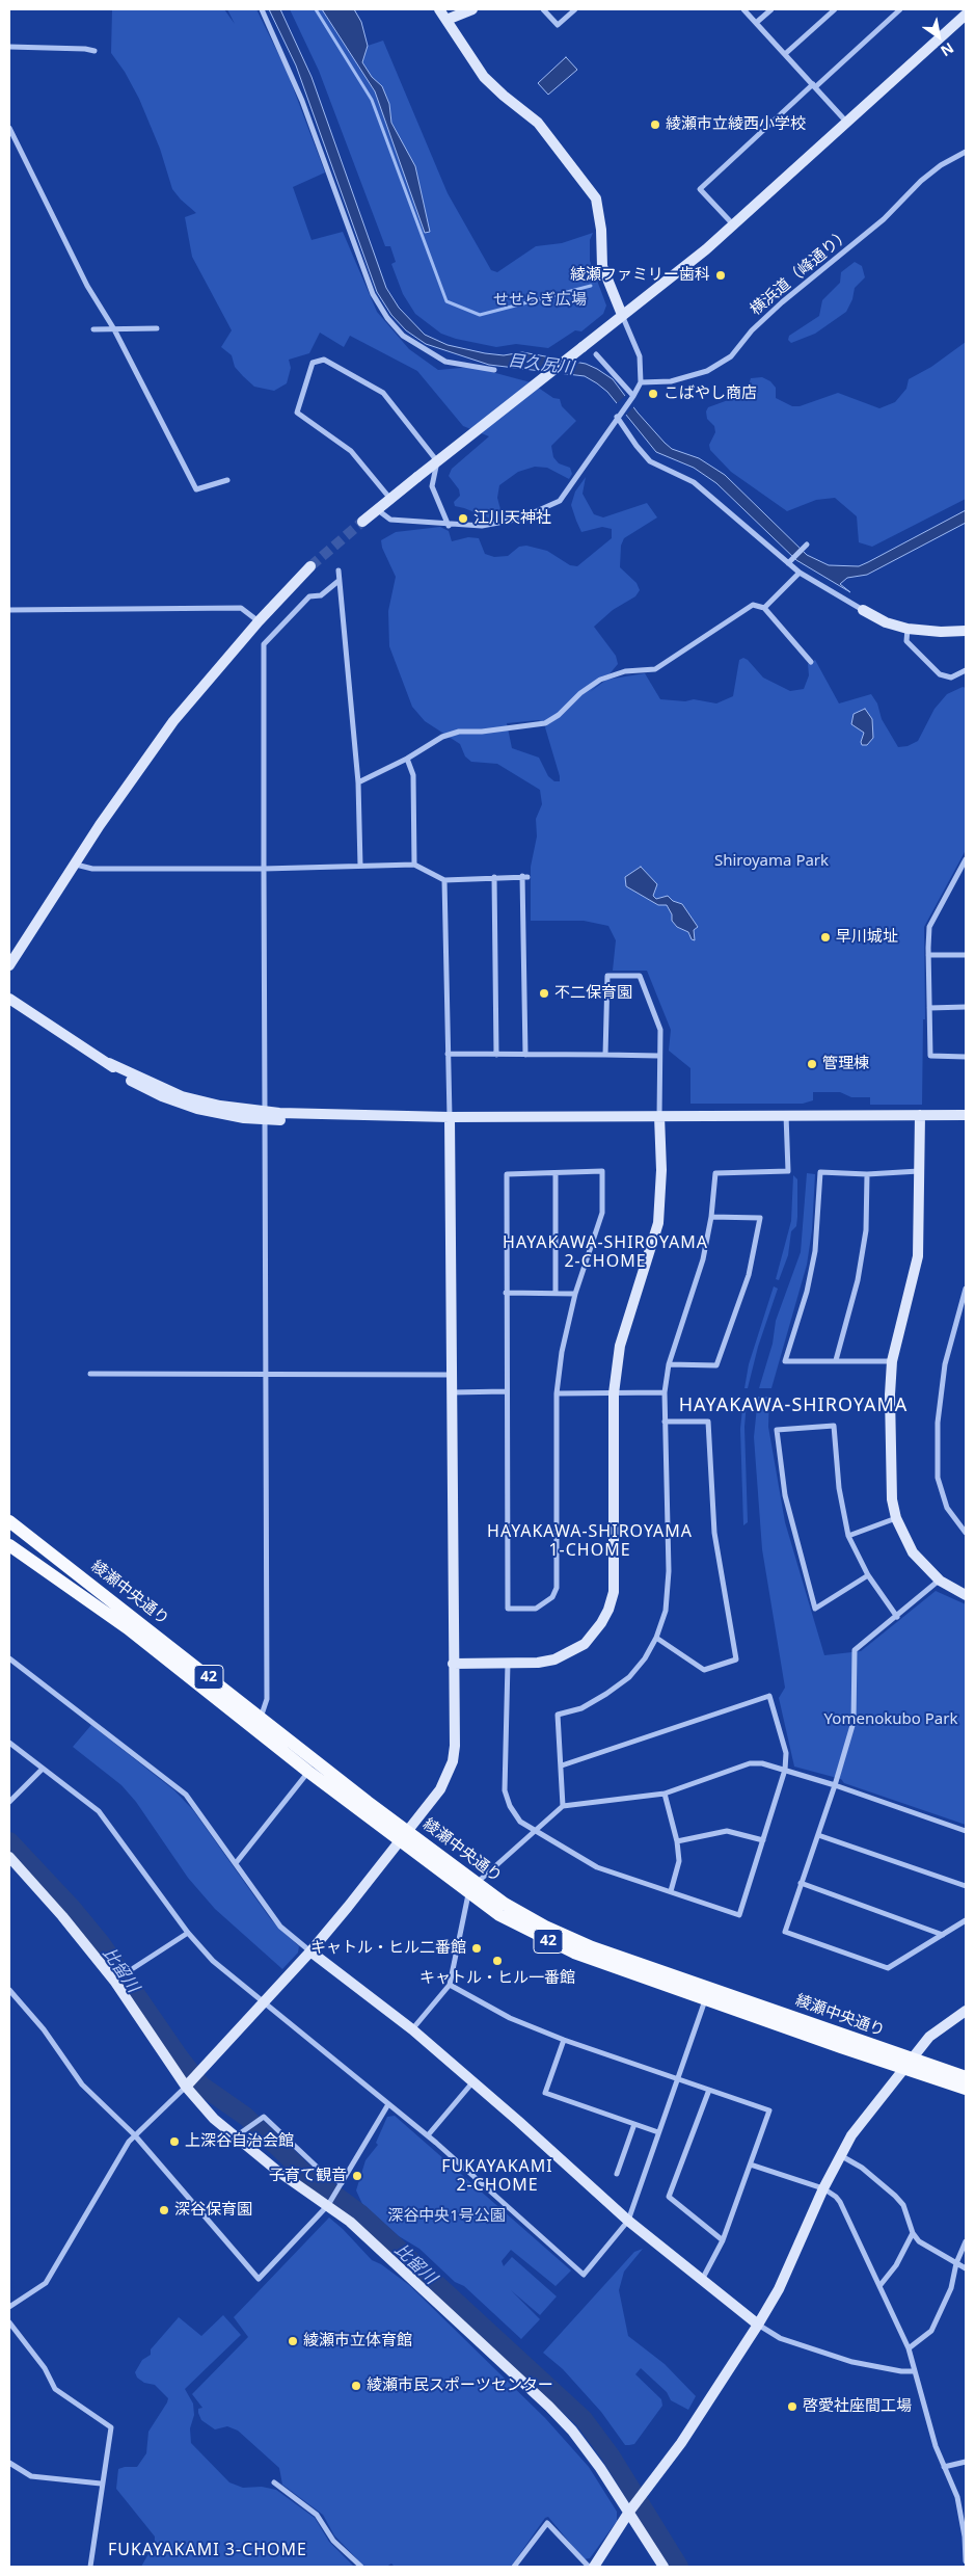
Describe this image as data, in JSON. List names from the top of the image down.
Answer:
{
  "streets": {
    "main road": ["綾瀬中央通り", "42"],
    "street": ["横浜道（峰通り）"]
  },
  "districts": [
    "HAYAKAWA-SHIROYAMA 2-CHOME",
    "HAYAKAWA-SHIROYAMA",
    "HAYAKAWA-SHIROYAMA 1-CHOME",
    "FUKAYAKAMI 2-CHOME",
    "FUKAYAKAMI 3-CHOME"
  ],
  "water": ["目久尻川", "比留川"],
  "parks": [
    "せせらぎ広場",
    "Shiroyama Park",
    "Yomenokubo Park",
    "深谷中央1号公園"
  ],
  "places": [
    "綾瀬市立綾西小学校",
    "綾瀬ファミリー歯科",
    "こばやし商店",
    "江川天神社",
    "早川城址",
    "不二保育園",
    "管理棟",
    "キャトル・ヒル二番館",
    "キャトル・ヒル一番館",
    "上深谷自治会館",
    "子育て観音",
    "深谷保育園",
    "綾瀬市立体育館",
    "綾瀬市民スポーツセンター",
    "啓愛社座間工場"
  ],
  "north": "bottom right"
}
